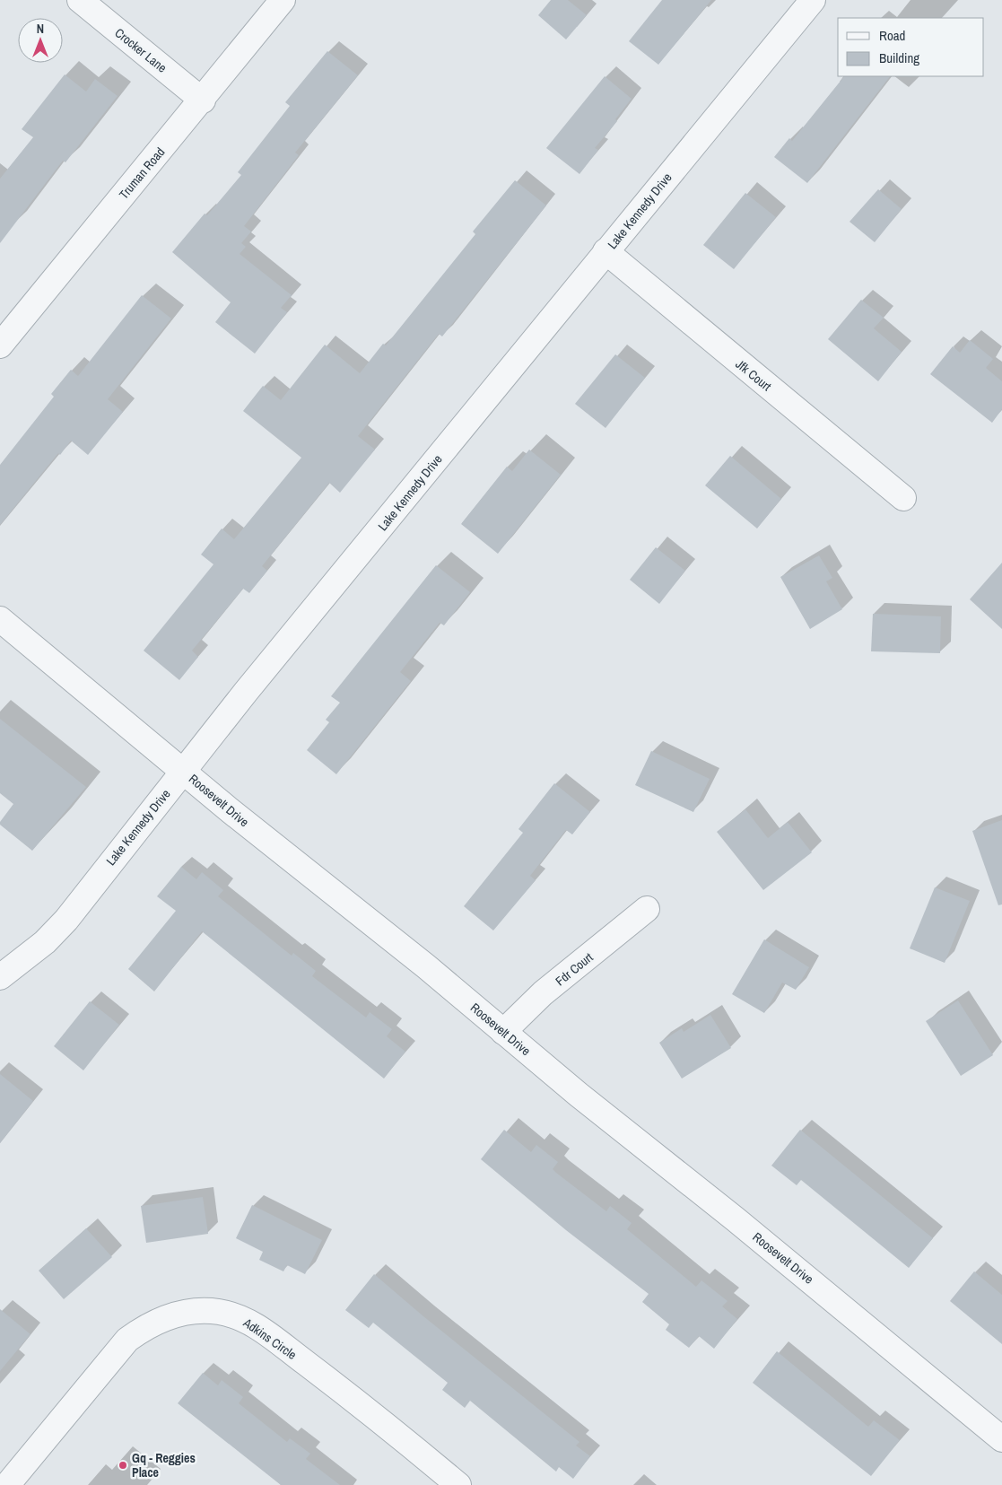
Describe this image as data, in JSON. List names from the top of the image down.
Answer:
{
  "streets": {
    "street": [
      "Crocker Lane",
      "Truman Road",
      "Lake Kennedy Drive",
      "Jfk Court",
      "Roosevelt Drive",
      "Fdr Court",
      "Adkins Circle"
    ]
  },
  "crossings": [
    ["Crocker Lane", "Truman Road"],
    ["Lake Kennedy Drive", "Jfk Court"],
    ["Lake Kennedy Drive", "Roosevelt Drive"],
    ["Roosevelt Drive", "Fdr Court"]
  ],
  "places": ["Gq - Reggies Place"],
  "legend": ["Road", "Building"],
  "north": "top"
}
